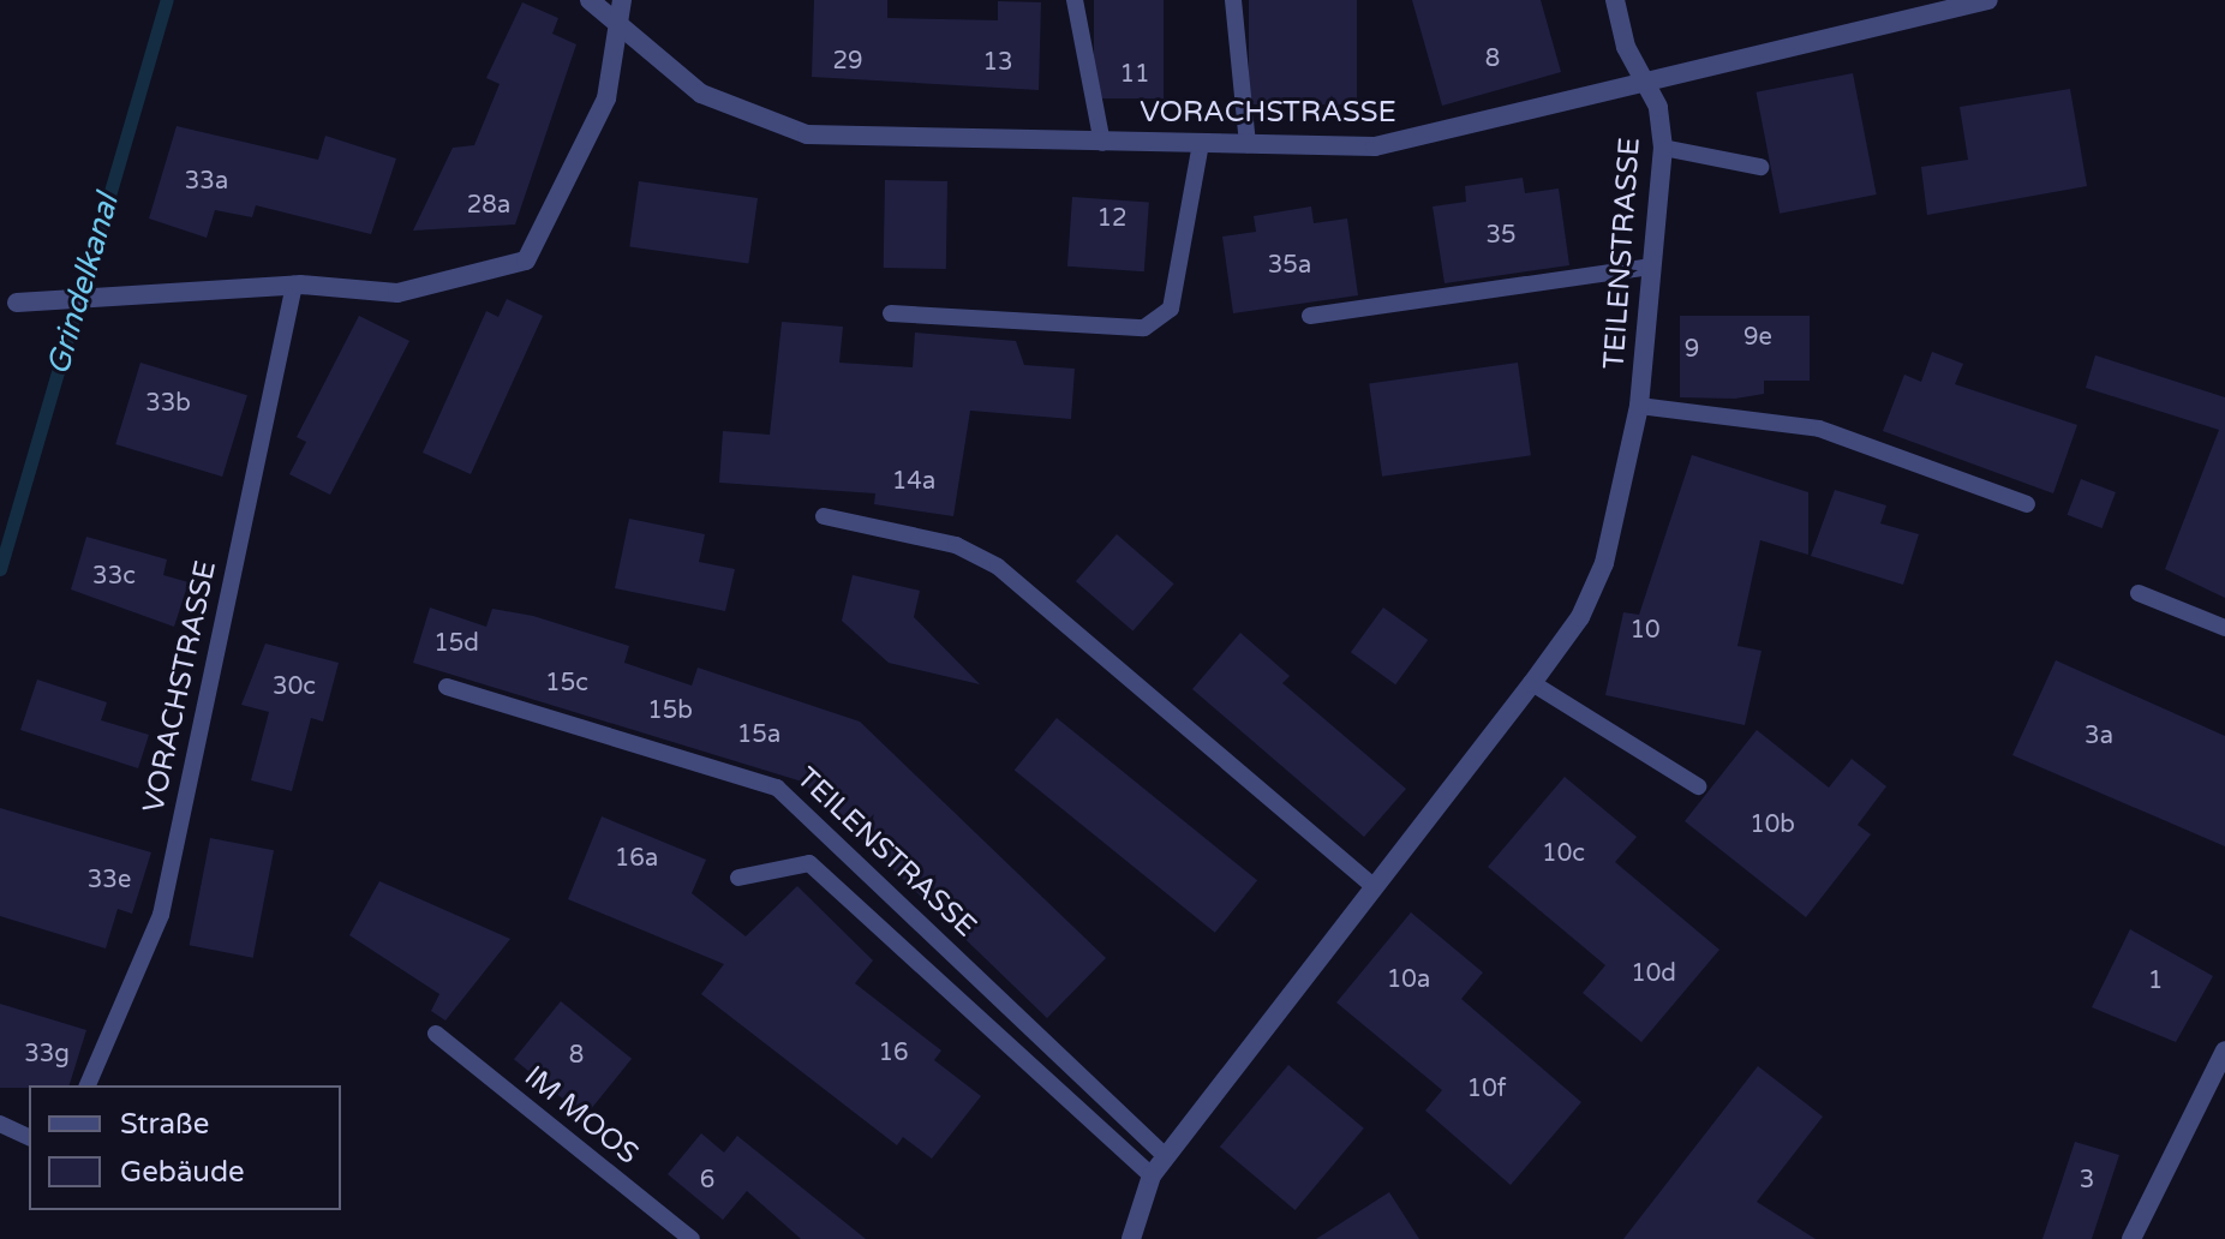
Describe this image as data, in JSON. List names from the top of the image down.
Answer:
{
  "streets": {
    "street": ["VORACHSTRASSE", "TEILENSTRASSE"],
    "lane": ["IM MOOS"]
  },
  "crossings": [
    ["VORACHSTRASSE", "TEILENSTRASSE"]
  ],
  "water": ["Grindelkanal"],
  "house_numbers": [
    "8",
    "29",
    "13",
    "11",
    "33a",
    "28a",
    "12",
    "35",
    "35a",
    "9e",
    "9",
    "33b",
    "14a",
    "33c",
    "10",
    "15d",
    "15c",
    "30c",
    "15b",
    "15a",
    "3a",
    "10b",
    "10c",
    "16a",
    "33e",
    "10d",
    "10a",
    "1",
    "16",
    "33g",
    "8",
    "10f",
    "6",
    "3"
  ],
  "legend": ["Straße", "Gebäude"]
}
